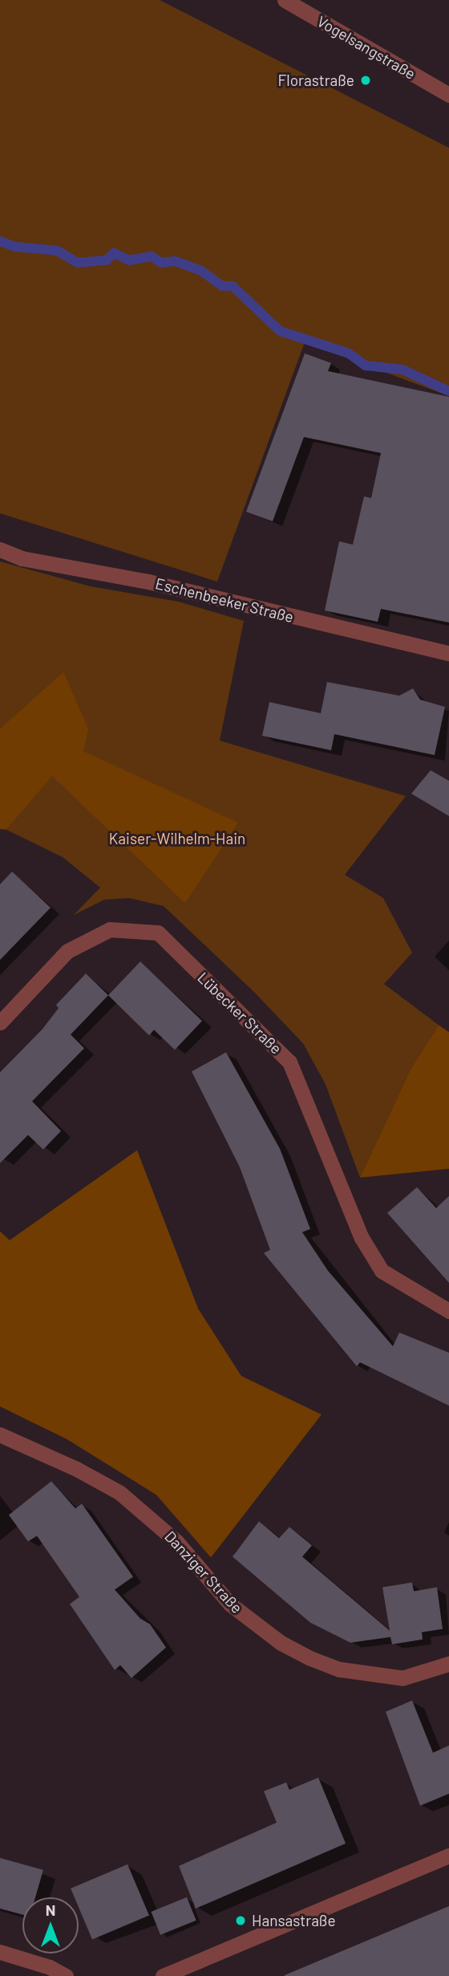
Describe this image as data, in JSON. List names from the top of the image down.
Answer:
{
  "streets": {
    "street": [
      "Vogelsangstraße",
      "Eschenbeeker Straße",
      "Lübecker Straße",
      "Danziger Straße"
    ]
  },
  "parks": ["Kaiser-Wilhelm-Hain"],
  "places": ["Florastraße", "Hansastraße"],
  "north": "top"
}
